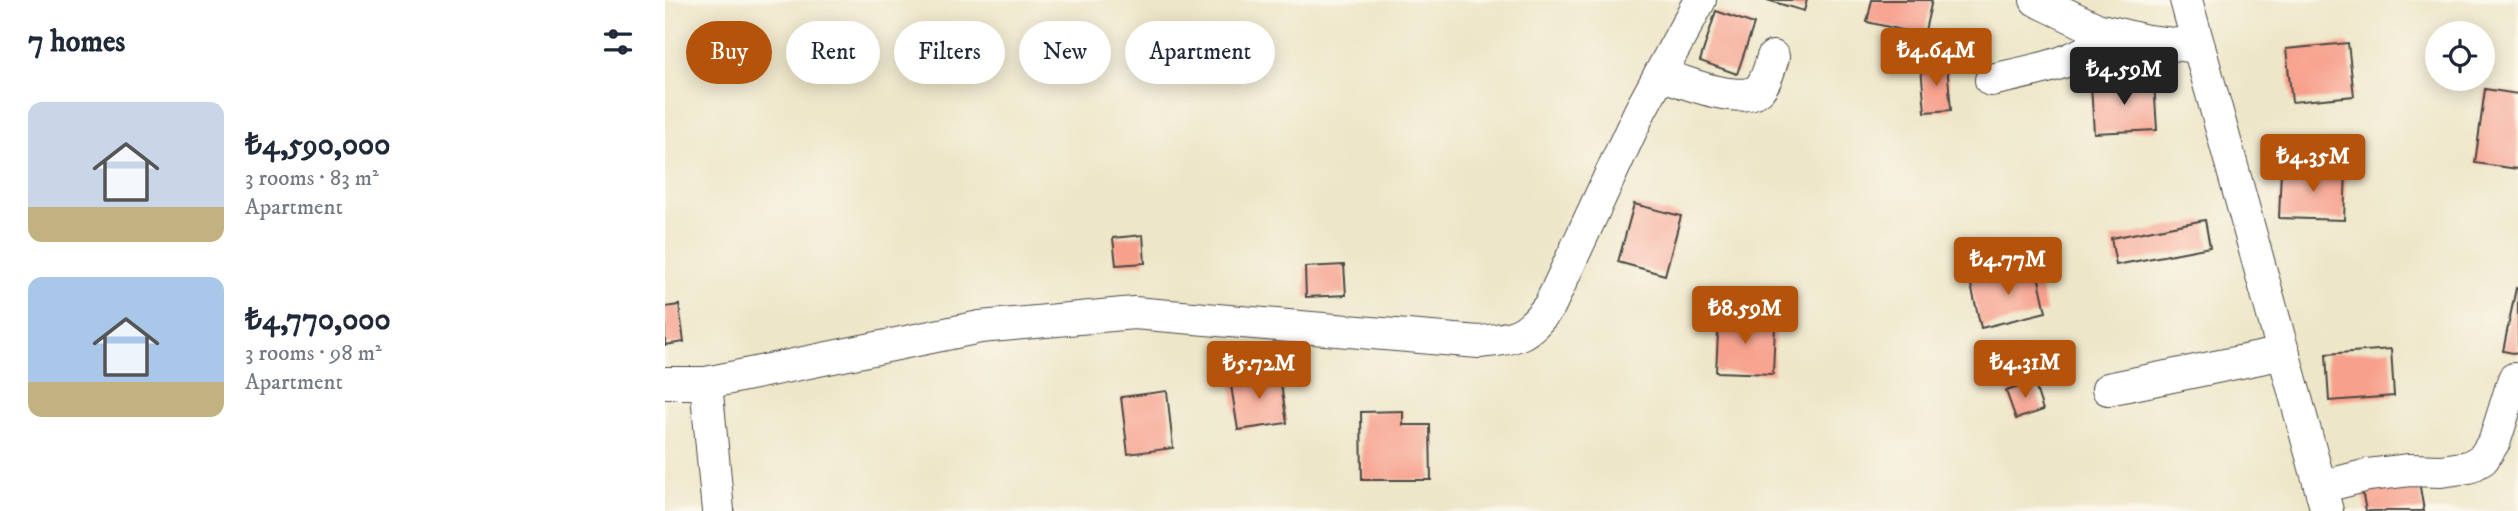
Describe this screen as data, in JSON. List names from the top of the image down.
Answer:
{
  "page": {
    "heading": "7 homes",
    "chip": [
      "Buy",
      "Rent",
      "Filters",
      "New",
      "Apartment"
    ],
    "price": [
      "₺4.64M",
      "₺4.59M",
      "₺4.35M",
      "₺4.77M",
      "₺8.59M",
      "₺4.31M",
      "₺5.72M"
    ],
    "list": [
      {
        "name": "₺4,590,000",
        "note": "3 rooms · 83 m² · Apartment"
      },
      {
        "name": "₺4,770,000",
        "note": "3 rooms · 98 m² · Apartment"
      }
    ]
  }
}
